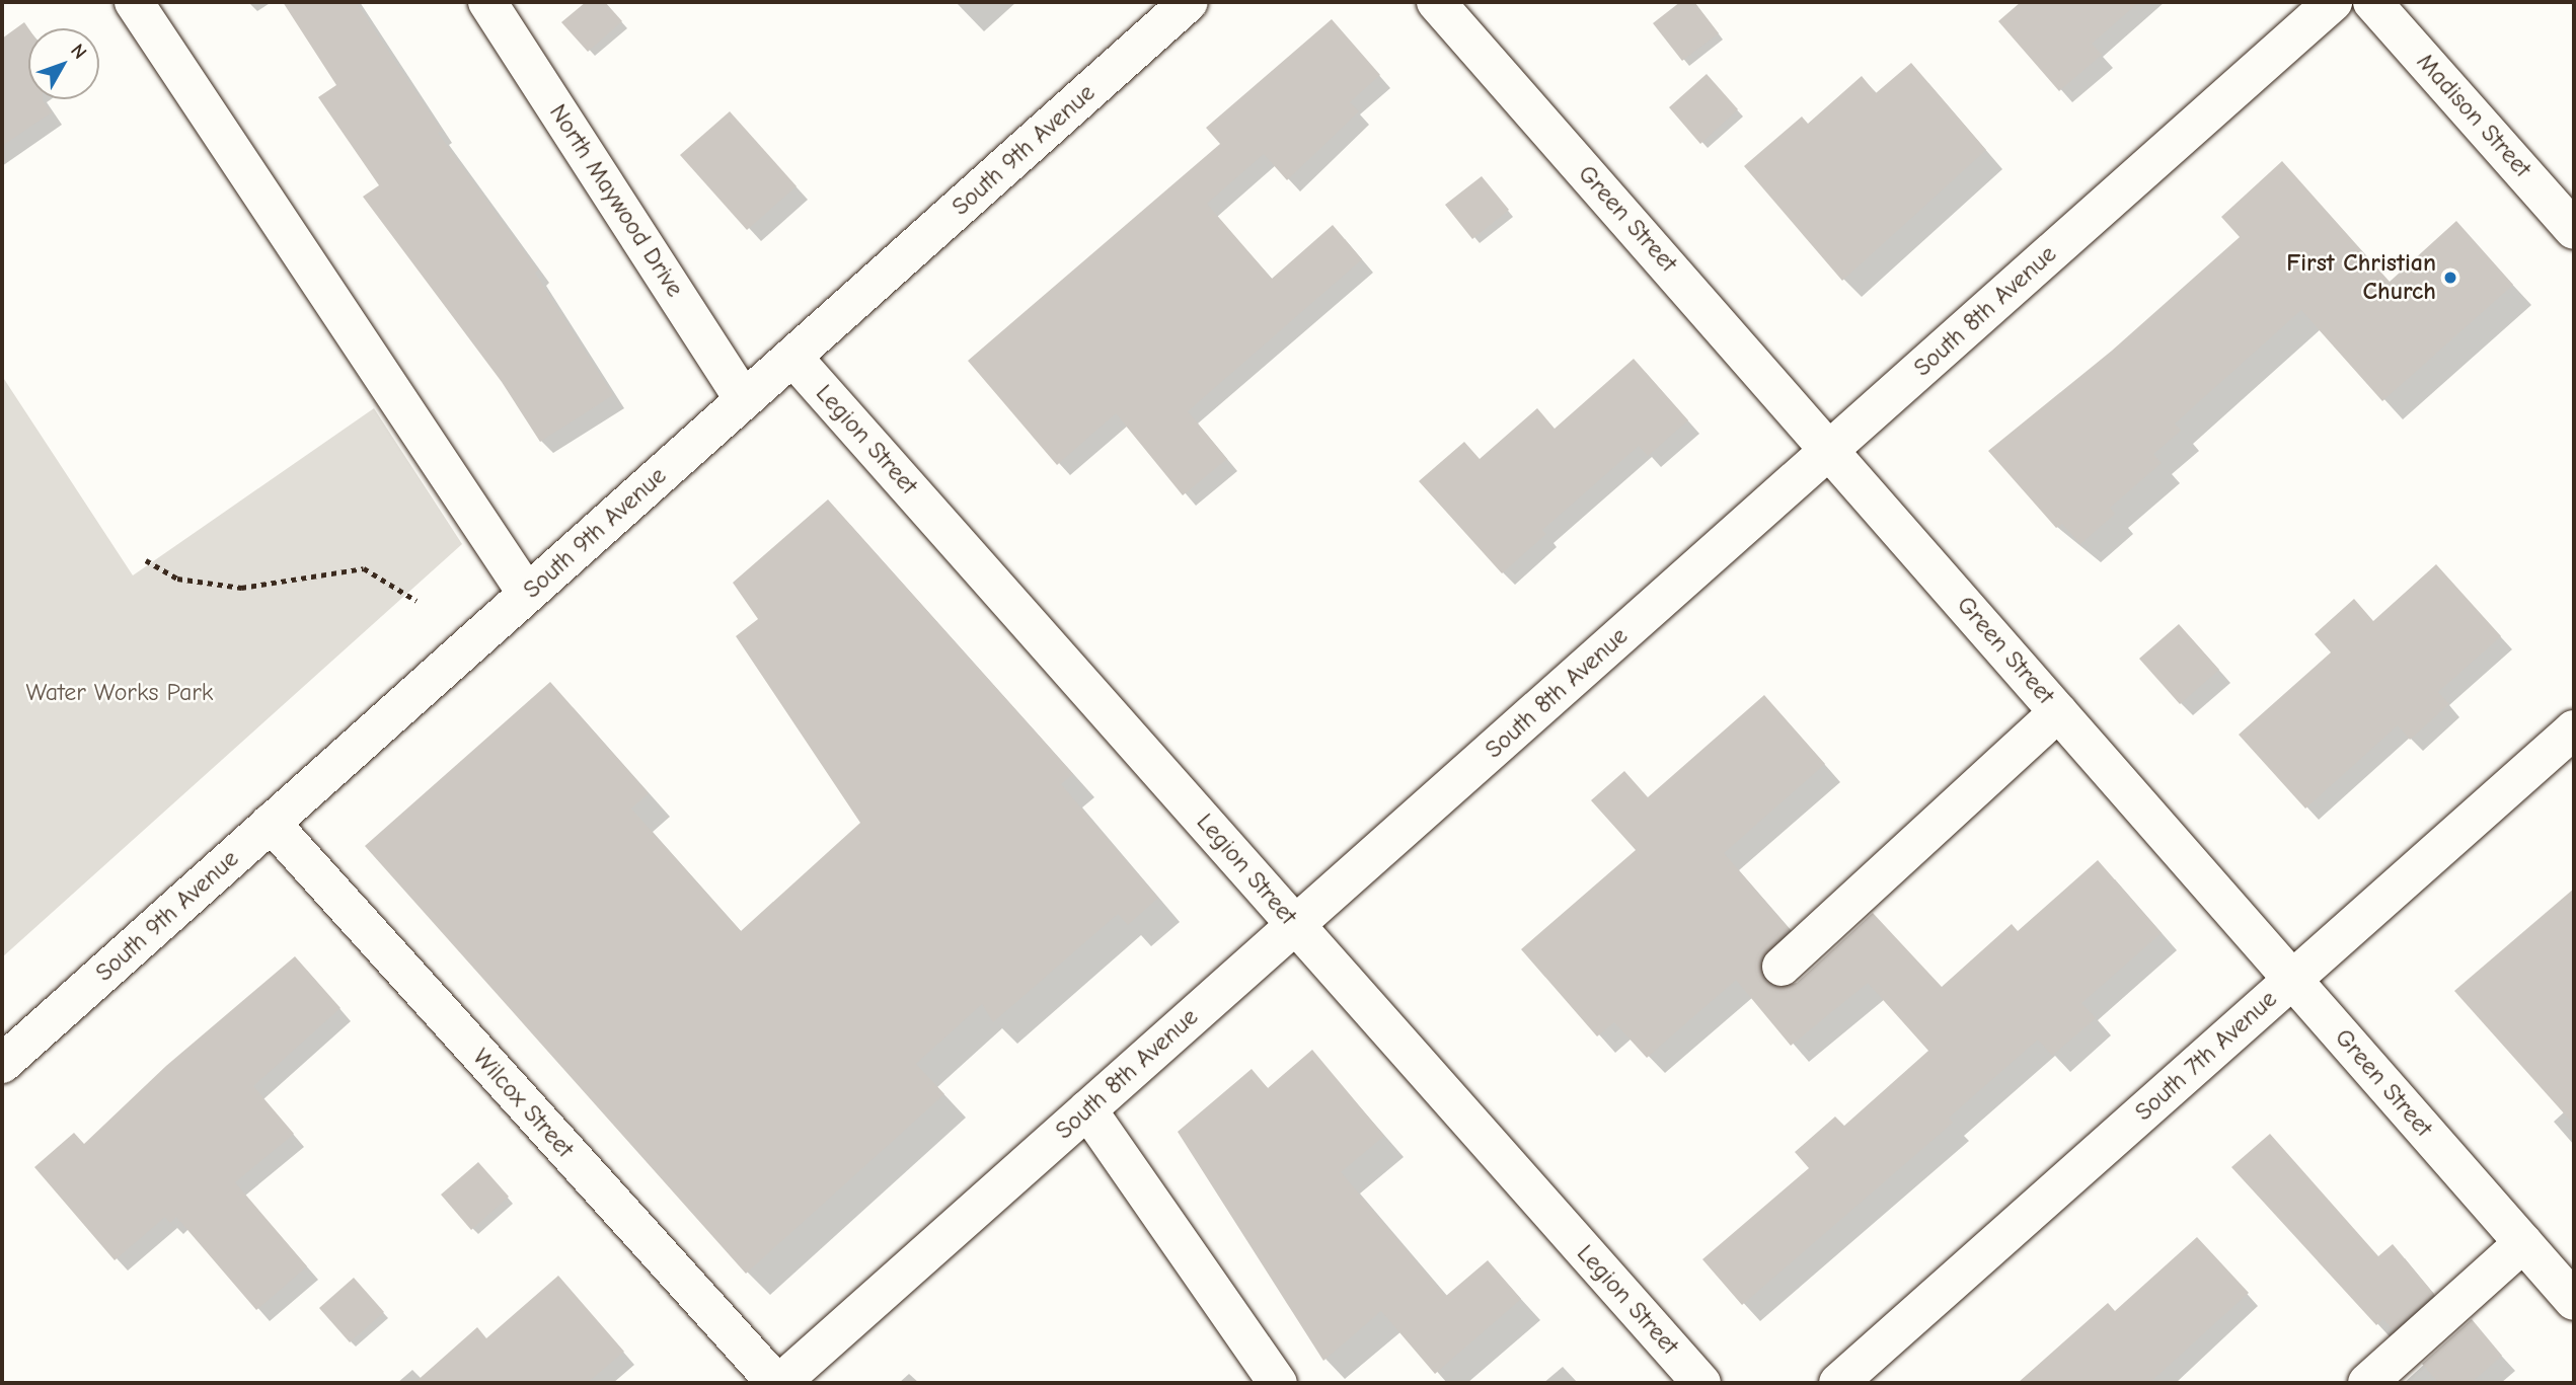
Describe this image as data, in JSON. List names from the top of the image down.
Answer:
{
  "streets": {
    "street": [
      "Madison Street",
      "South 9th Avenue",
      "North Maywood Drive",
      "Green Street",
      "South 8th Avenue",
      "Legion Street",
      "South 7th Avenue",
      "Wilcox Street"
    ]
  },
  "crossings": [
    ["South 9th Avenue", "North Maywood Drive"],
    ["South 9th Avenue", "Legion Street"],
    ["South 9th Avenue", "Wilcox Street"],
    ["Green Street", "South 8th Avenue"],
    ["Green Street", "South 7th Avenue"],
    ["South 8th Avenue", "Legion Street"],
    ["South 8th Avenue", "Wilcox Street"]
  ],
  "parks": ["Water Works Park"],
  "places": ["First Christian Church"],
  "north": "top right"
}
